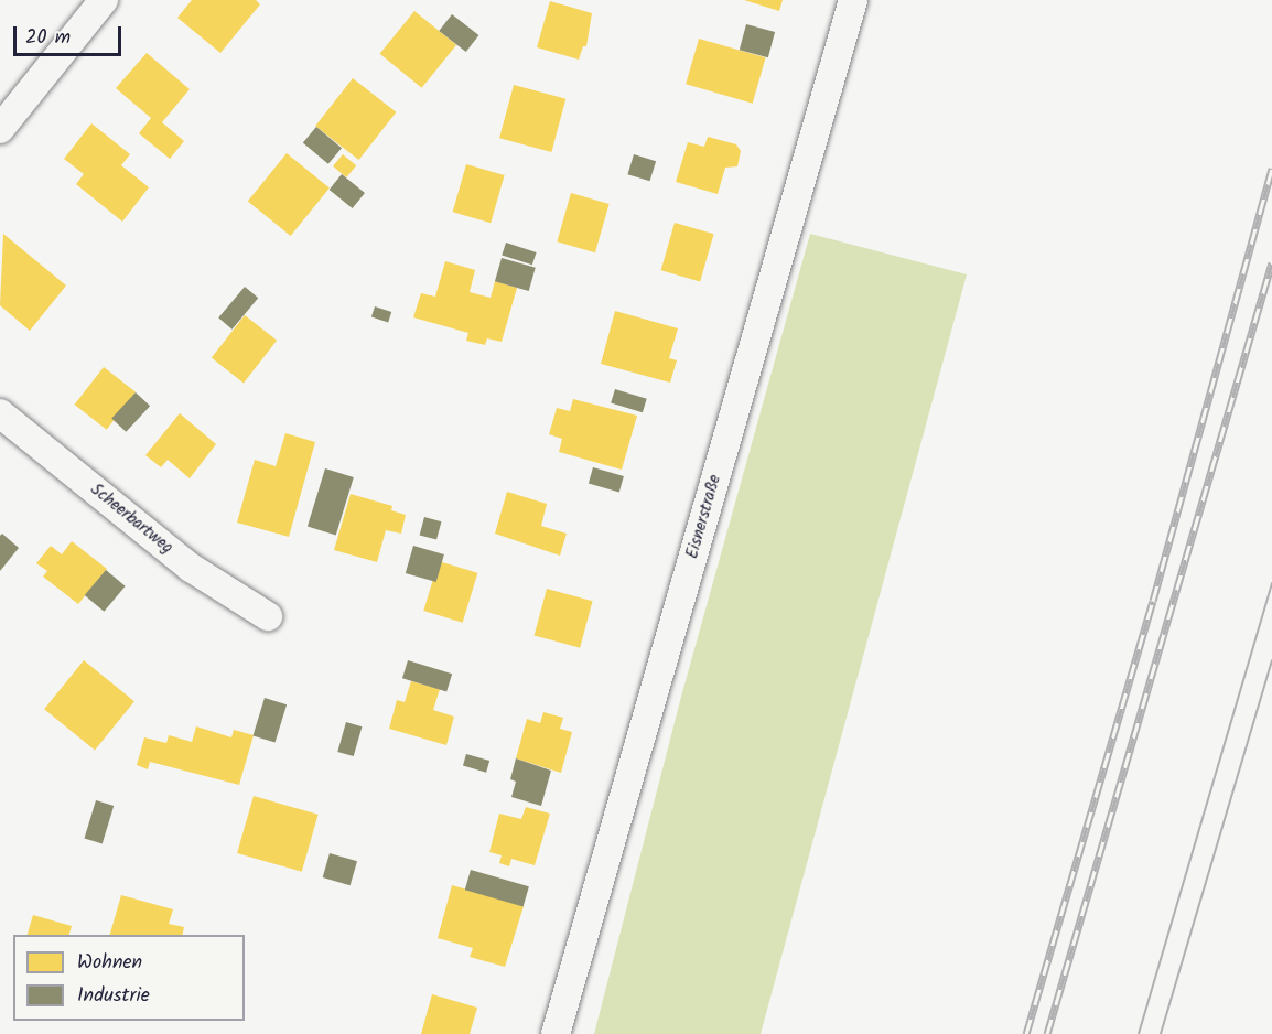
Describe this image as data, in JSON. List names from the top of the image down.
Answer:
{
  "streets": {
    "street": ["Eisnerstraße", "Scheerbartweg"]
  },
  "legend": ["Wohnen", "Industrie"],
  "scale_bar": "20 m"
}
